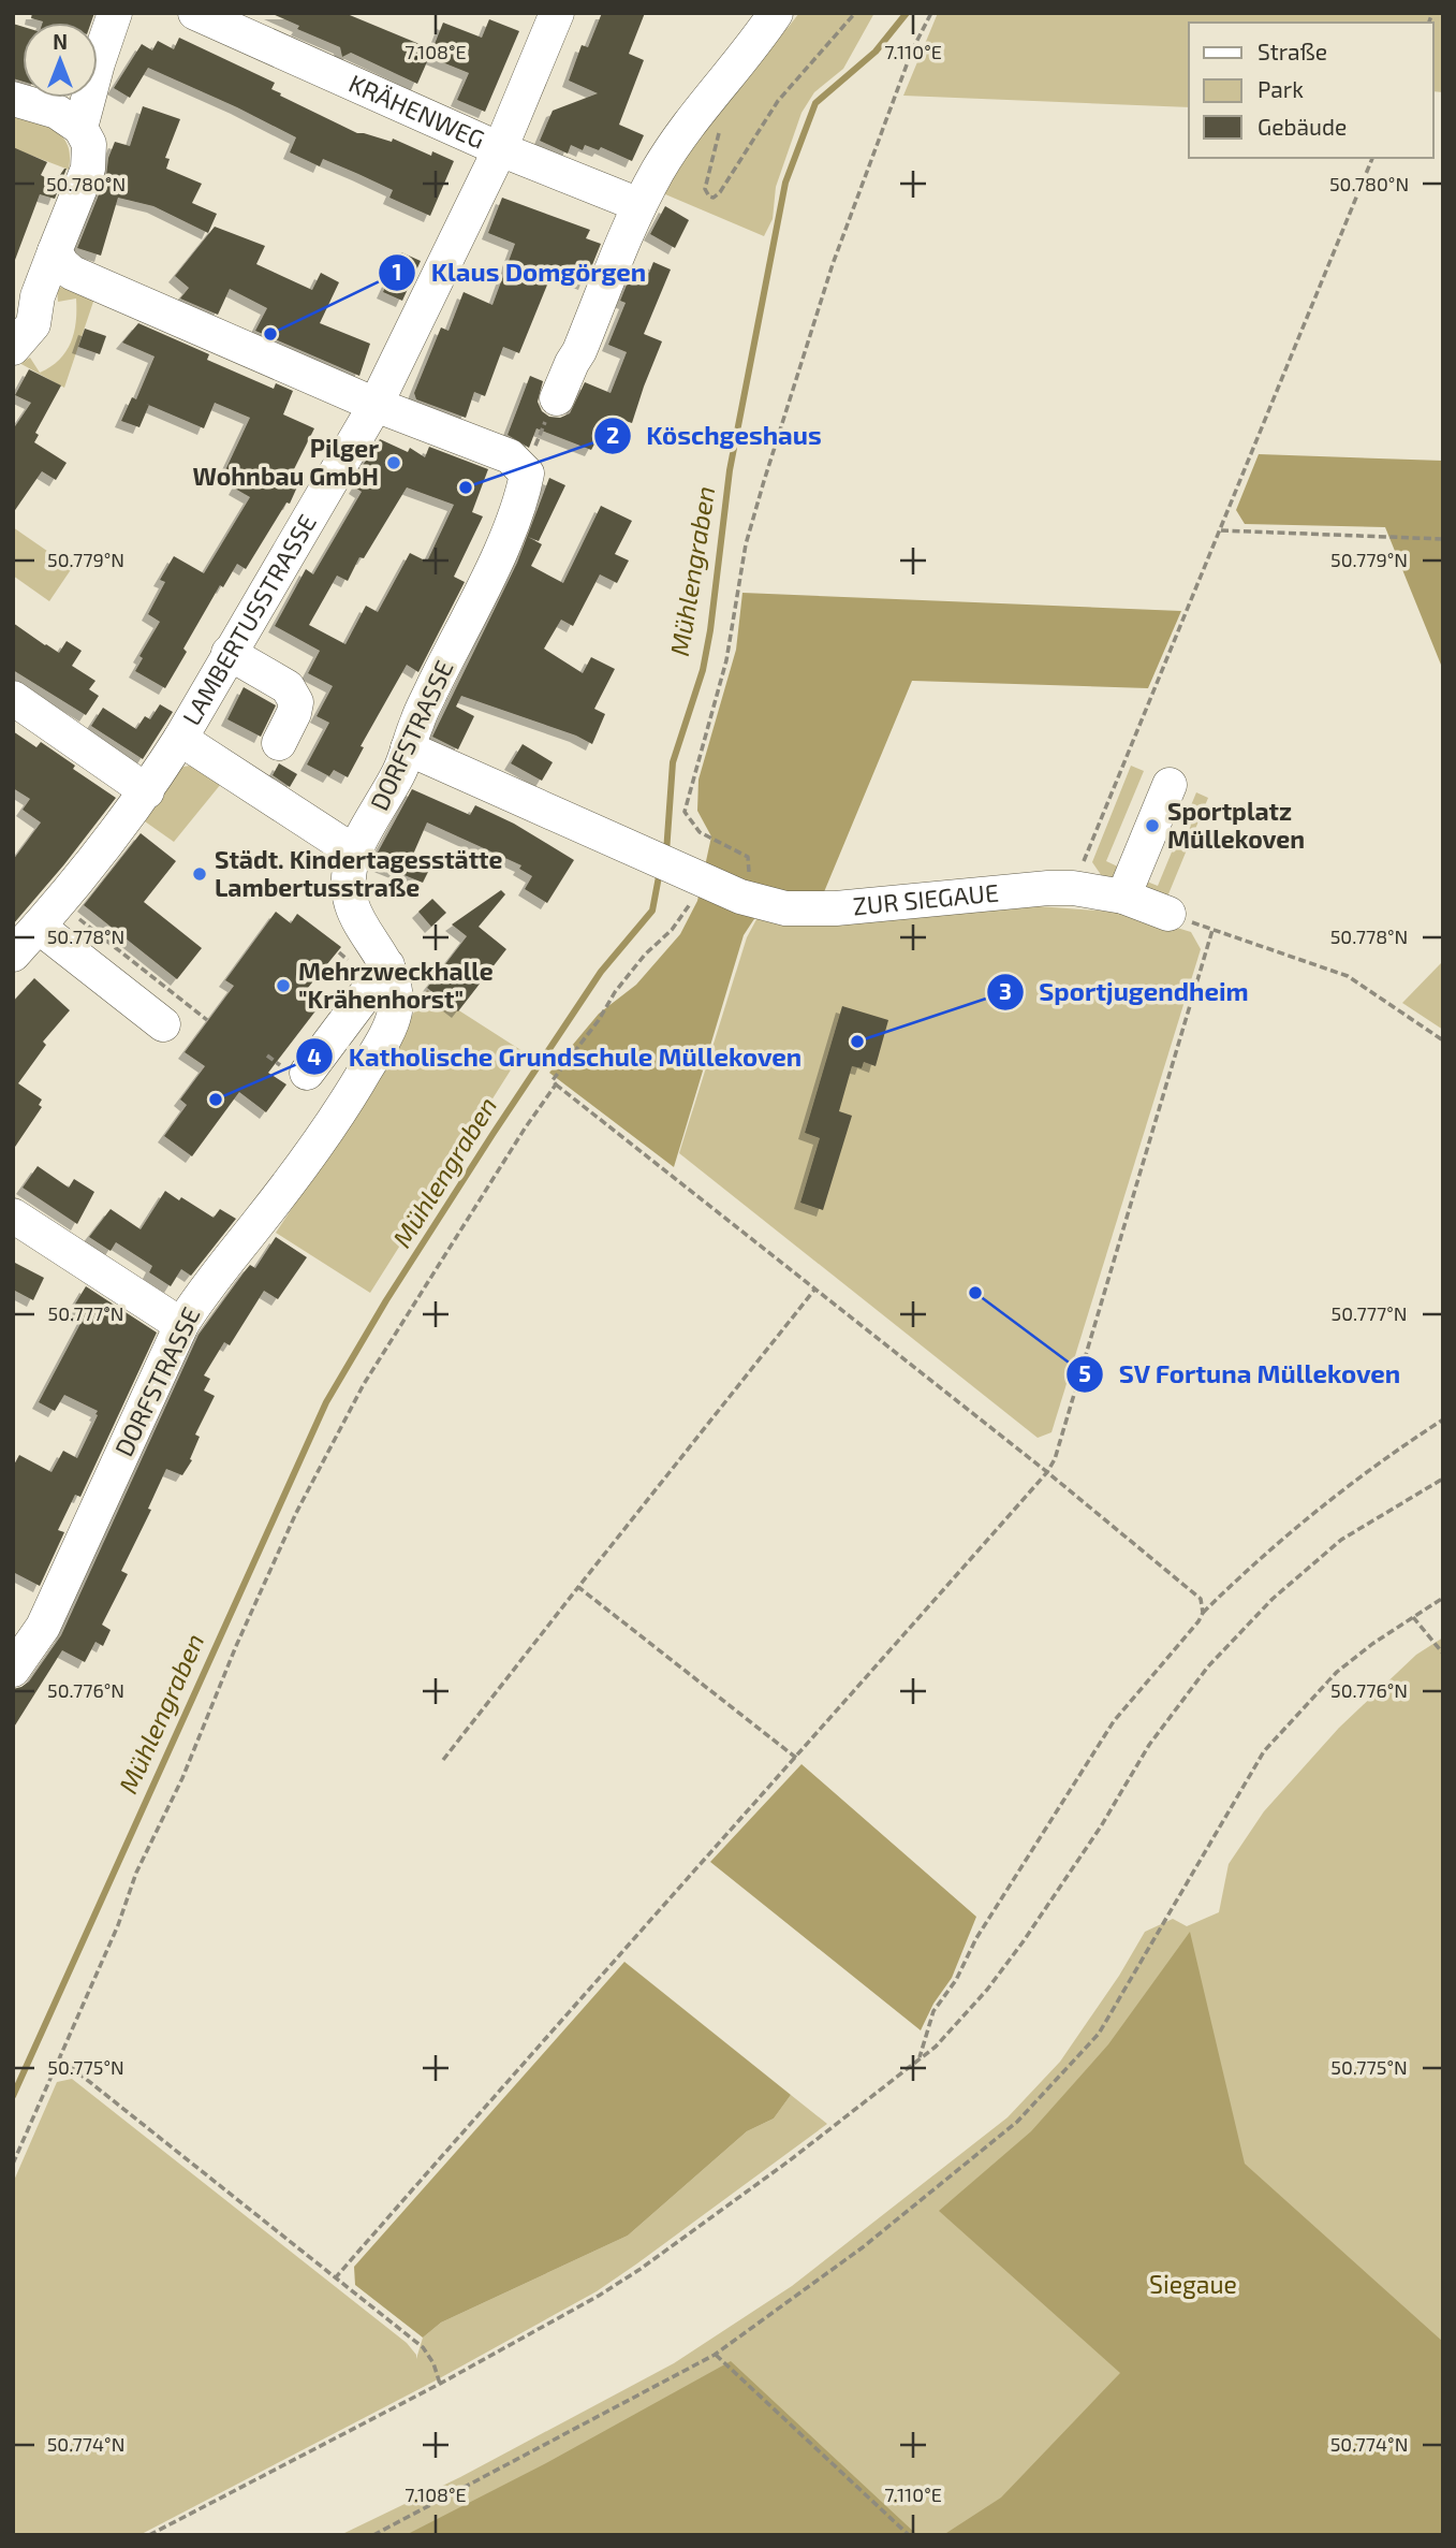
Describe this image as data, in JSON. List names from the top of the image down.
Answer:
{
  "streets": {
    "street": [
      "KRÄHENWEG",
      "LAMBERTUSSTRASSE",
      "DORFSTRASSE",
      "ZUR SIEGAUE"
    ]
  },
  "crossings": [
    ["KRÄHENWEG", "LAMBERTUSSTRASSE"],
    ["LAMBERTUSSTRASSE", "DORFSTRASSE"],
    ["DORFSTRASSE", "ZUR SIEGAUE"]
  ],
  "water": ["Mühlengraben"],
  "parks": ["Siegaue"],
  "places": [
    "Klaus Domgörgen",
    "Pilger Wohnbau GmbH",
    "Köschgeshaus",
    "Sportplatz Müllekoven",
    "Städt. Kindertagesstätte Lambertusstraße",
    "Mehrzweckhalle \"Krähenhorst\"",
    "Sportjugendheim",
    "Katholische Grundschule Müllekoven",
    "SV Fortuna Müllekoven"
  ],
  "legend": ["Straße", "Park", "Gebäude"],
  "north": "top",
  "coordinates": [
    "7.108°E",
    "7.110°E",
    "50.780°N",
    "50.779°N",
    "50.778°N",
    "50.777°N",
    "50.776°N",
    "50.775°N",
    "50.774°N"
  ]
}
